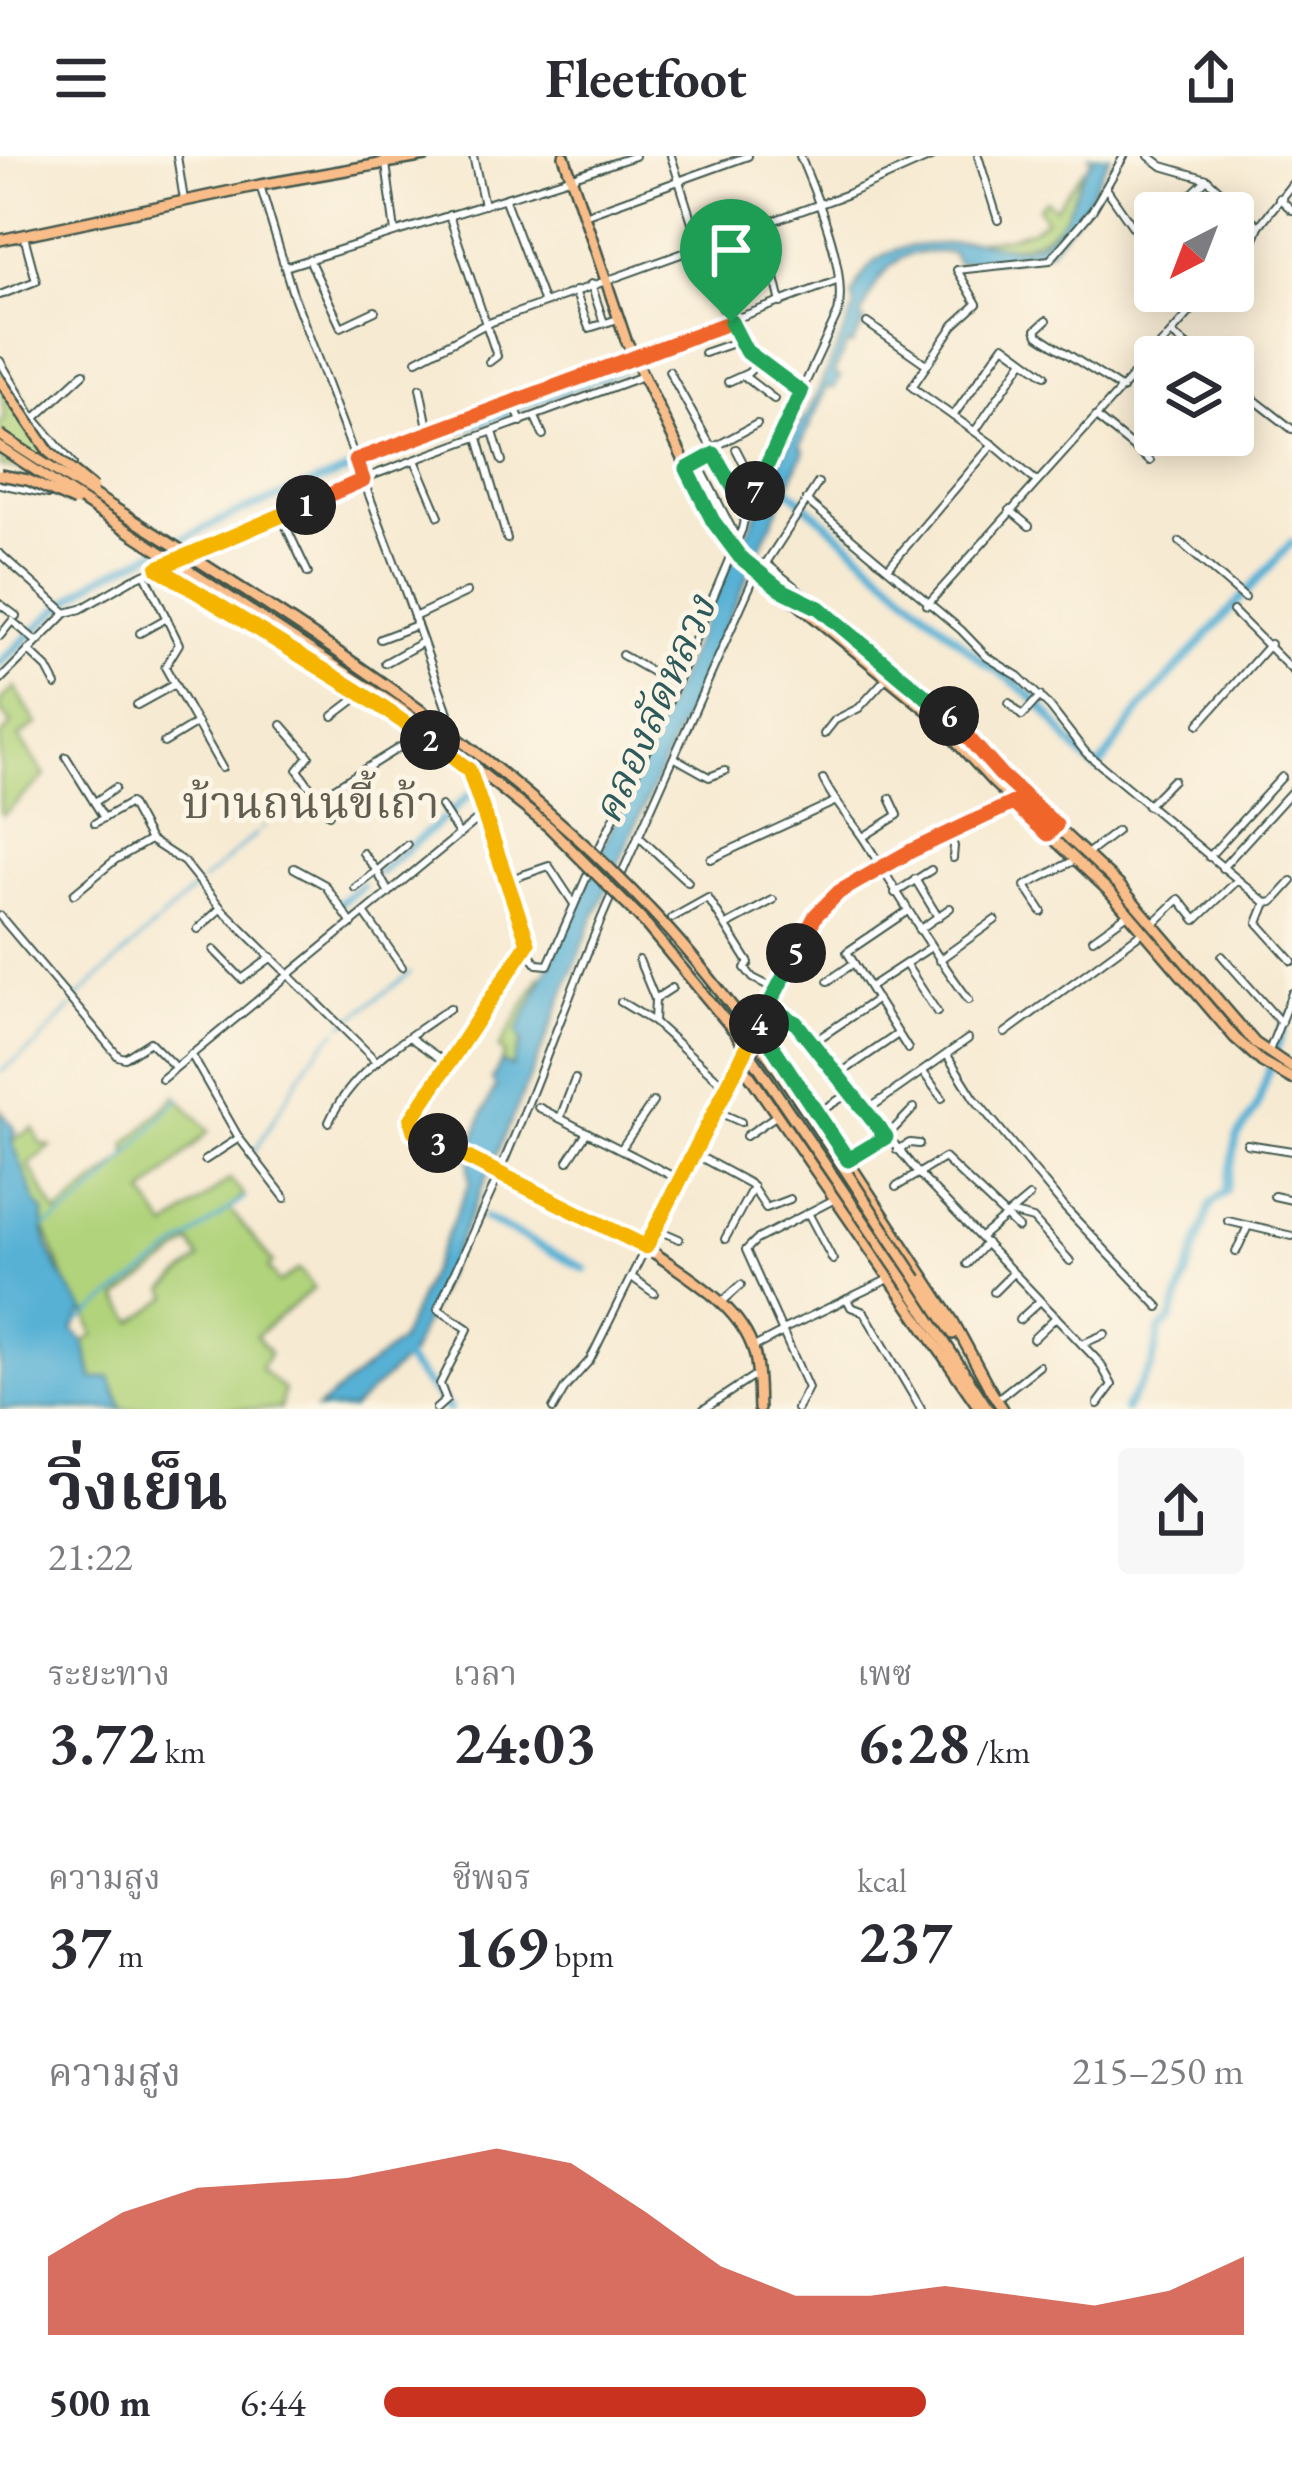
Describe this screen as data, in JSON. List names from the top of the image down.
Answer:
{
  "districts": ["บ้านถนนขี้เถ้า"],
  "water": ["คลองลัดหลวง"],
  "north": "bottom left",
  "page": {
    "header": "Fleetfoot",
    "pins": [
      "7",
      "1",
      "6",
      "2",
      "5",
      "4",
      "3"
    ],
    "heading": ["วิ่งเย็น", "21:22"],
    "stats": [
      ["ระยะทาง", "3.72 km"],
      ["เวลา", "24:03"],
      ["เพซ", "6:28 /km"],
      ["ความสูง", "37 m"],
      ["ชีพจร", "169 bpm"],
      ["kcal", "237"]
    ],
    "chart": ["ความสูง", "215–250 m"],
    "list": [
      {
        "name": "500 m",
        "note": "6:44"
      }
    ]
  }
}
